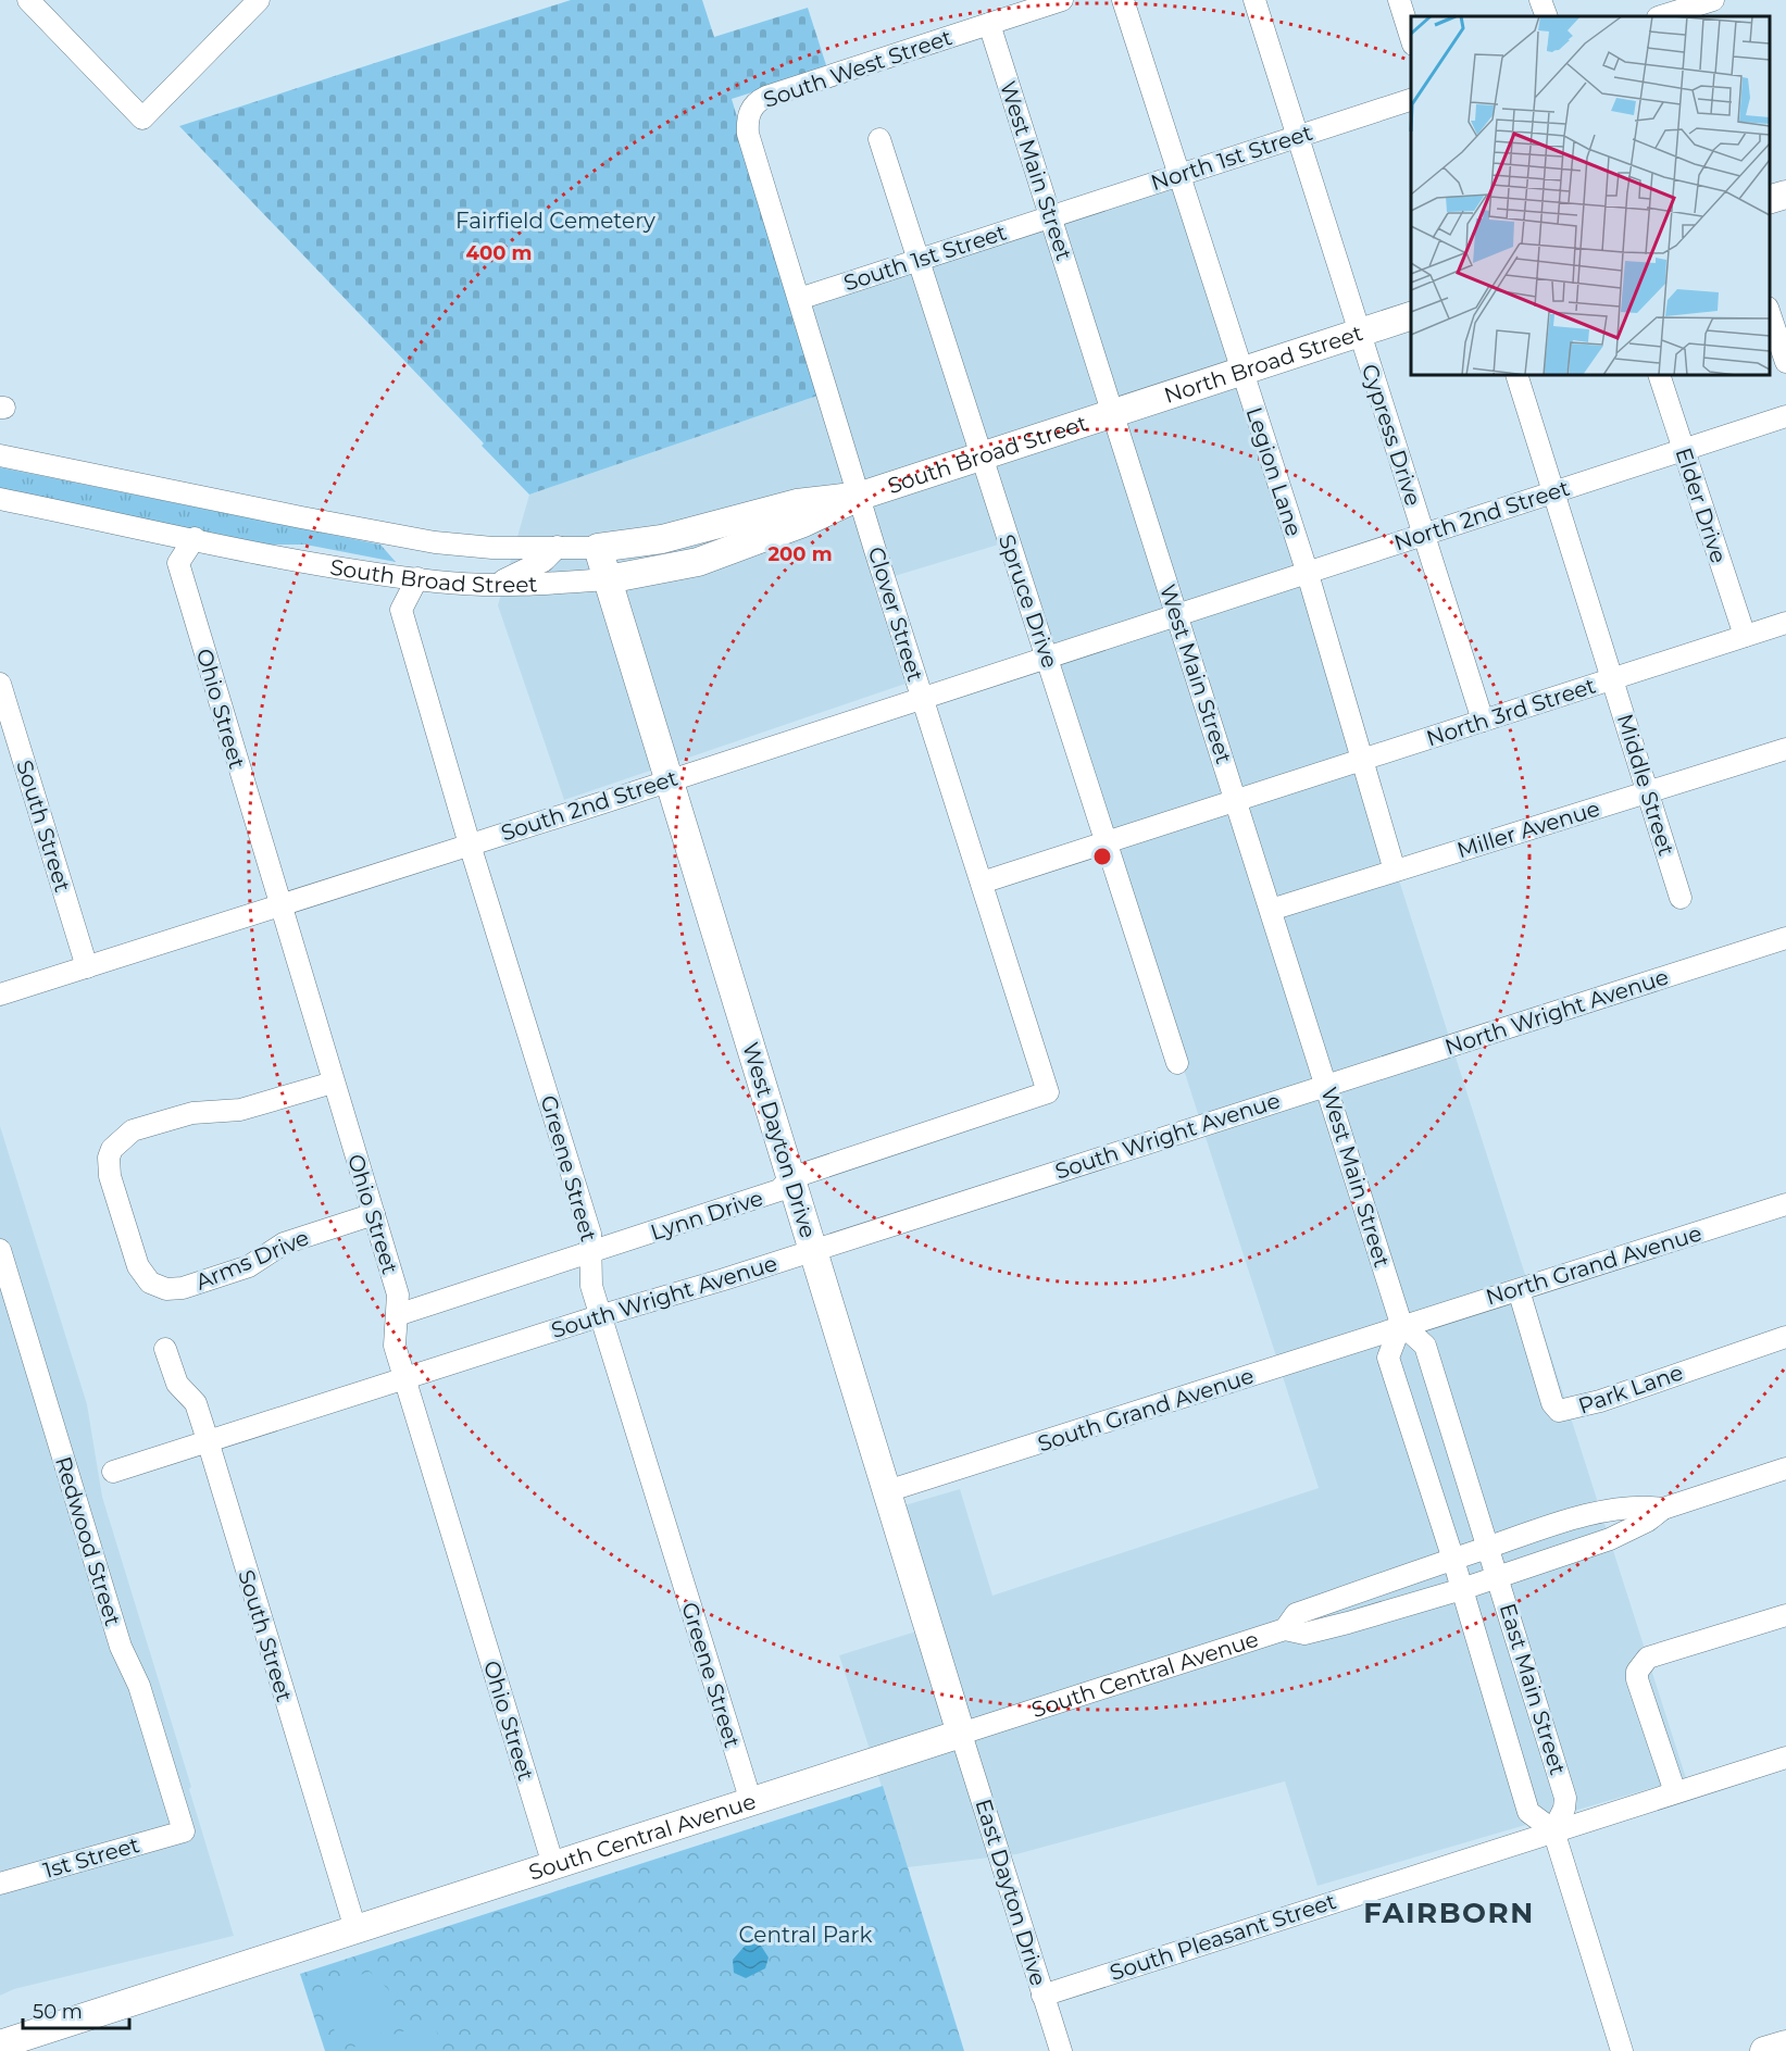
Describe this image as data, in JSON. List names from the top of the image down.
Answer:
{
  "streets": {
    "main road": [
      "North Broad Street",
      "South Broad Street",
      "West Dayton Drive",
      "South Central Avenue"
    ],
    "street": [
      "South West Street",
      "North 1st Street",
      "West Main Street",
      "South 1st Street",
      "Cypress Drive",
      "Legion Lane",
      "Elder Drive",
      "North 2nd Street",
      "Spruce Drive",
      "Clover Street",
      "Ohio Street",
      "North 3rd Street",
      "Middle Street",
      "South 2nd Street",
      "South Street",
      "Miller Avenue",
      "North Wright Avenue",
      "South Wright Avenue",
      "Greene Street",
      "Lynn Drive",
      "Arms Drive",
      "North Grand Avenue",
      "Park Lane",
      "South Grand Avenue",
      "Redwood Street",
      "East Main Street",
      "1st Street",
      "East Dayton Drive",
      "South Pleasant Street"
    ]
  },
  "crossings": [
    ["South West Street", "West Main Street"],
    ["South West Street", "Clover Street"],
    ["North 1st Street", "West Main Street"],
    ["North 1st Street", "South 1st Street"],
    ["North 1st Street", "Cypress Drive"],
    ["North 1st Street", "Legion Lane"],
    ["West Main Street", "South 1st Street"],
    ["West Main Street", "North Broad Street"],
    ["West Main Street", "South Broad Street"],
    ["West Main Street", "North 2nd Street"],
    ["West Main Street", "North 3rd Street"],
    ["West Main Street", "South 2nd Street"],
    ["West Main Street", "Miller Avenue"],
    ["West Main Street", "North Wright Avenue"],
    ["West Main Street", "South Wright Avenue"],
    ["West Main Street", "North Grand Avenue"],
    ["West Main Street", "South Grand Avenue"],
    ["South 1st Street", "Spruce Drive"],
    ["South 1st Street", "Clover Street"],
    ["North Broad Street", "Cypress Drive"],
    ["North Broad Street", "South Broad Street"],
    ["North Broad Street", "Legion Lane"],
    ["Cypress Drive", "North 2nd Street"],
    ["Cypress Drive", "North 3rd Street"],
    ["South Broad Street", "Spruce Drive"],
    ["South Broad Street", "Clover Street"],
    ["South Broad Street", "Ohio Street"],
    ["South Broad Street", "West Dayton Drive"],
    ["South Broad Street", "Greene Street"],
    ["Legion Lane", "North 2nd Street"],
    ["Legion Lane", "North 3rd Street"],
    ["Legion Lane", "Miller Avenue"],
    ["Elder Drive", "North 2nd Street"],
    ["Elder Drive", "North 3rd Street"],
    ["North 2nd Street", "Middle Street"],
    ["North 2nd Street", "South 2nd Street"],
    ["Spruce Drive", "North 3rd Street"],
    ["Spruce Drive", "South 2nd Street"],
    ["Clover Street", "North 3rd Street"],
    ["Clover Street", "South 2nd Street"],
    ["Clover Street", "Lynn Drive"],
    ["Ohio Street", "South 2nd Street"],
    ["Ohio Street", "South Wright Avenue"],
    ["Ohio Street", "Lynn Drive"],
    ["Ohio Street", "Arms Drive"],
    ["Ohio Street", "South Central Avenue"],
    ["North 3rd Street", "Middle Street"],
    ["Middle Street", "Miller Avenue"],
    ["South 2nd Street", "South Street"],
    ["South 2nd Street", "West Dayton Drive"],
    ["South 2nd Street", "Greene Street"],
    ["South Street", "South Wright Avenue"],
    ["South Street", "South Central Avenue"],
    ["North Wright Avenue", "South Wright Avenue"],
    ["South Wright Avenue", "West Dayton Drive"],
    ["South Wright Avenue", "Greene Street"],
    ["West Dayton Drive", "Lynn Drive"],
    ["West Dayton Drive", "South Grand Avenue"],
    ["West Dayton Drive", "South Central Avenue"],
    ["West Dayton Drive", "East Dayton Drive"],
    ["Greene Street", "Lynn Drive"],
    ["Greene Street", "South Central Avenue"],
    ["North Grand Avenue", "Park Lane"],
    ["North Grand Avenue", "South Grand Avenue"],
    ["Redwood Street", "1st Street"],
    ["South Central Avenue", "East Main Street"],
    ["South Central Avenue", "East Dayton Drive"],
    ["East Main Street", "South Pleasant Street"],
    ["East Dayton Drive", "South Pleasant Street"]
  ],
  "districts": ["FAIRBORN"],
  "parks": ["Fairfield Cemetery", "Central Park"],
  "scale_bar": "50 m",
  "rings": ["400 m", "200 m"]
}
